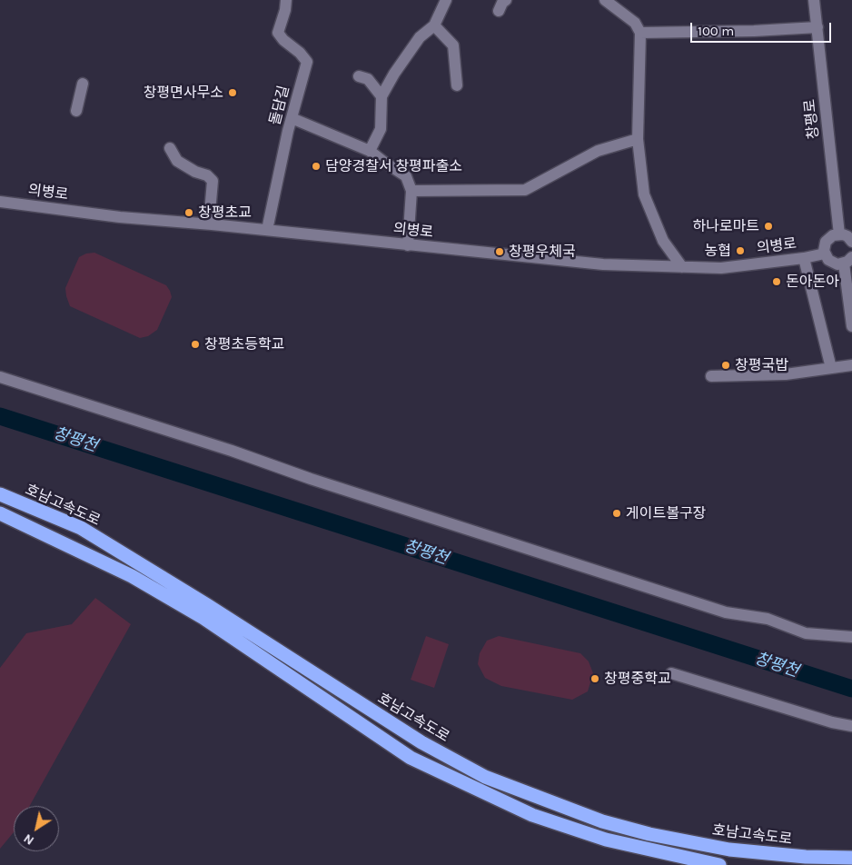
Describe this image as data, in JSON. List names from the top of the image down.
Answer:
{
  "streets": {
    "highway": ["호남고속도로"],
    "street": ["돌담길", "창평로", "의병로"]
  },
  "crossings": [
    ["돌담길", "의병로"]
  ],
  "water": ["창평천"],
  "places": [
    "창평면사무소",
    "담양경찰서 창평파출소",
    "창평초교",
    "하나로마트",
    "농협",
    "창평우체국",
    "돈아돈아",
    "창평초등학교",
    "창평국밥",
    "게이트볼구장",
    "창평중학교"
  ],
  "scale_bar": "100 m",
  "north": "bottom left"
}
